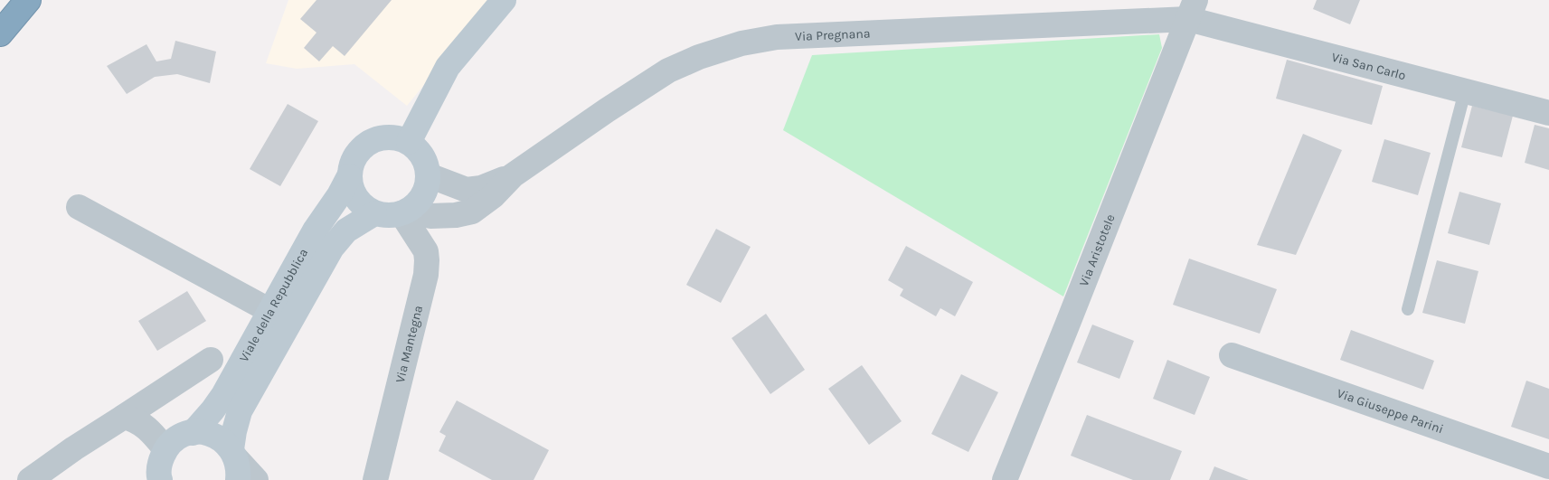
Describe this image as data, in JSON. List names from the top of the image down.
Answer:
{
  "streets": {
    "street": [
      "Via Pregnana",
      "Via San Carlo",
      "Via Aristotele",
      "Viale della Repubblica",
      "Via Mantegna",
      "Via Giuseppe Parini"
    ]
  },
  "crossings": [
    ["Via Pregnana", "Via San Carlo"],
    ["Via Pregnana", "Via Aristotele"],
    ["Via Pregnana", "Viale della Repubblica"],
    ["Via Pregnana", "Via Mantegna"],
    ["Via San Carlo", "Via Aristotele"],
    ["Viale della Repubblica", "Via Mantegna"]
  ]
}
